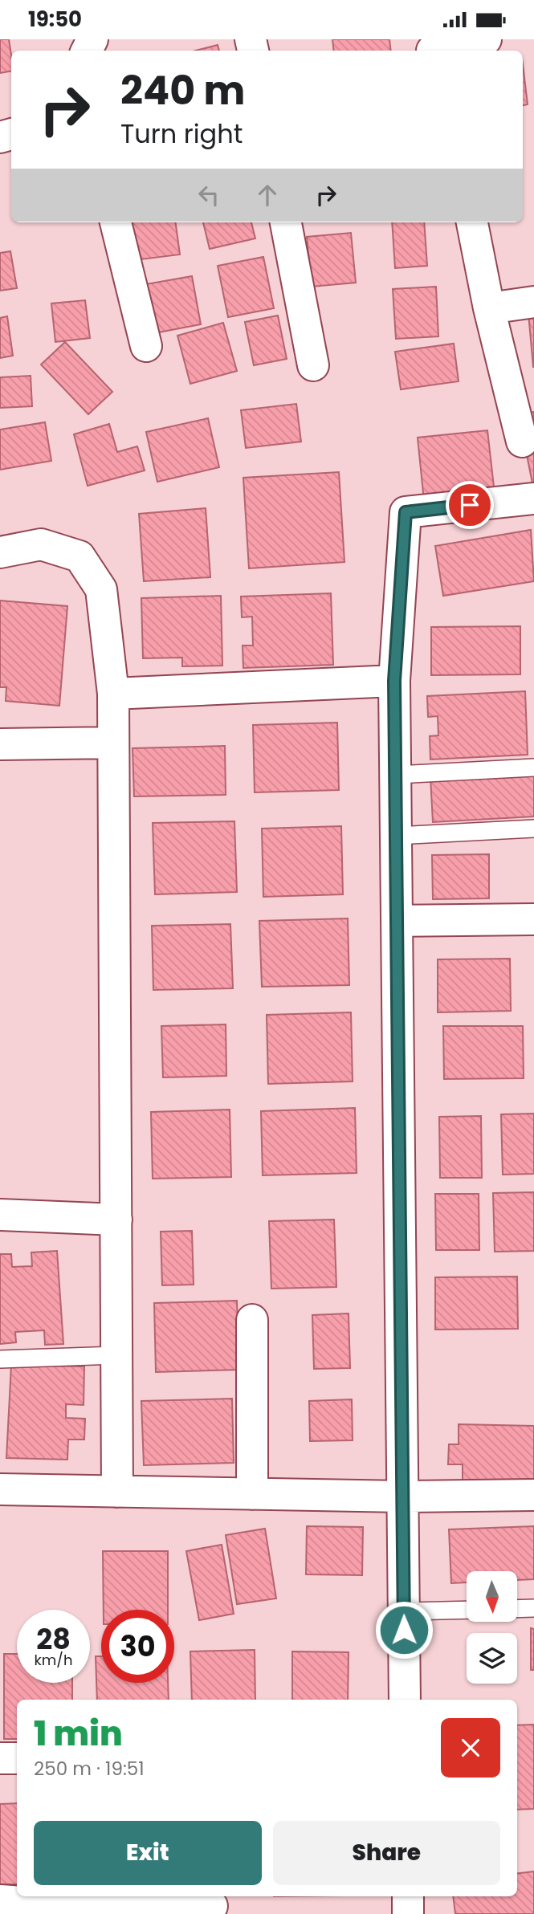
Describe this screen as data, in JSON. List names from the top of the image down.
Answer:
{
  "north": "bottom",
  "page": {
    "status": "19:50",
    "turn": ["240 m", "Turn right"],
    "speed": "28 km/h",
    "limit": "30",
    "heading": ["1 min", "250 m · 19:51"],
    "buttons": ["Exit", "Share"]
  }
}
